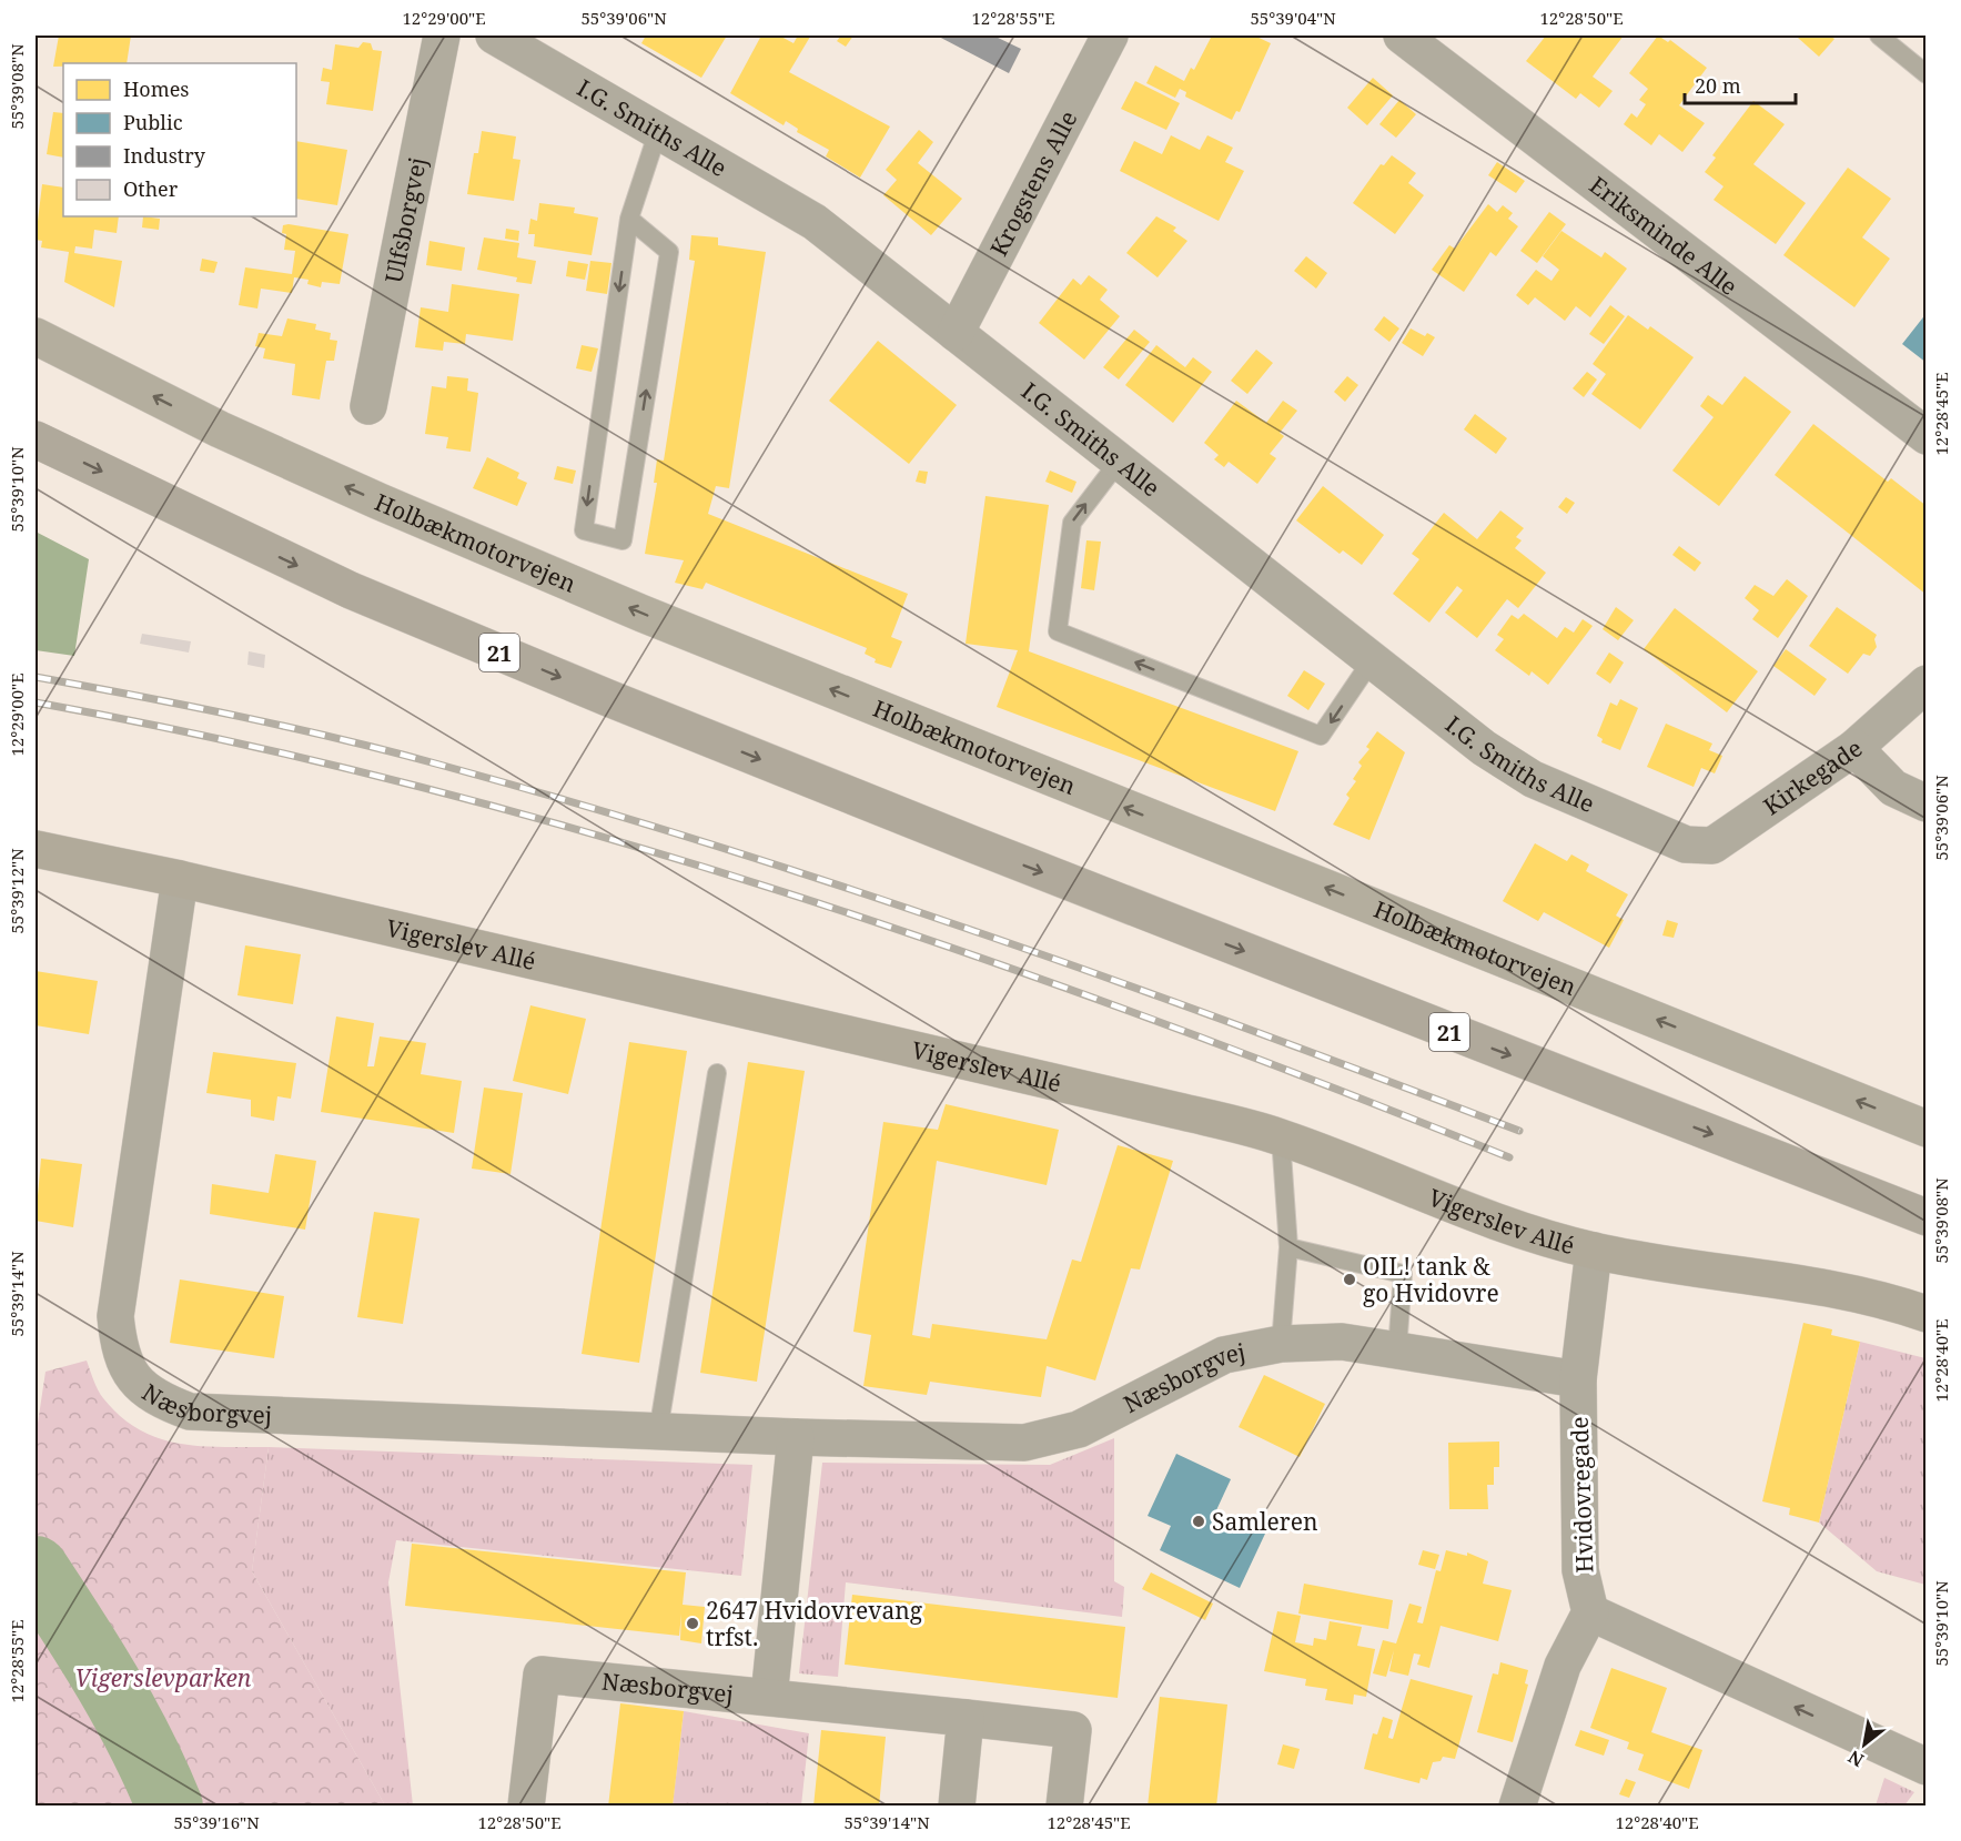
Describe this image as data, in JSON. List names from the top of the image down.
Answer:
{
  "streets": {
    "highway": ["21"],
    "main road": ["Holbækmotorvejen"],
    "street": [
      "I.G. Smiths Alle",
      "Krogstens Alle",
      "Ulfsborgvej",
      "Eriksminde Alle",
      "Kirkegade",
      "Vigerslev Allé",
      "Næsborgvej",
      "Hvidovregade"
    ]
  },
  "crossings": [
    ["I.G. Smiths Alle", "Krogstens Alle"],
    ["I.G. Smiths Alle", "Kirkegade"],
    ["Vigerslev Allé", "Næsborgvej"],
    ["Vigerslev Allé", "Hvidovregade"],
    ["Næsborgvej", "Hvidovregade"]
  ],
  "one_way": ["Holbækmotorvejen"],
  "parks": ["Vigerslevparken"],
  "places": ["OIL! tank & go Hvidovre", "Samleren", "2647 Hvidovrevang trfst."],
  "legend": [
    "Homes",
    "Public",
    "Industry",
    "Other"
  ],
  "scale_bar": "20 m",
  "north": "bottom left",
  "coordinates": [
    "12°29'00\"E",
    "55°39'06\"N",
    "12°28'55\"E",
    "55°39'04\"N",
    "12°28'50\"E",
    "55°39'08\"N",
    "12°28'45\"E",
    "55°39'10\"N",
    "55°39'12\"N",
    "55°39'14\"N",
    "12°28'40\"E",
    "55°39'16\"N"
  ]
}
